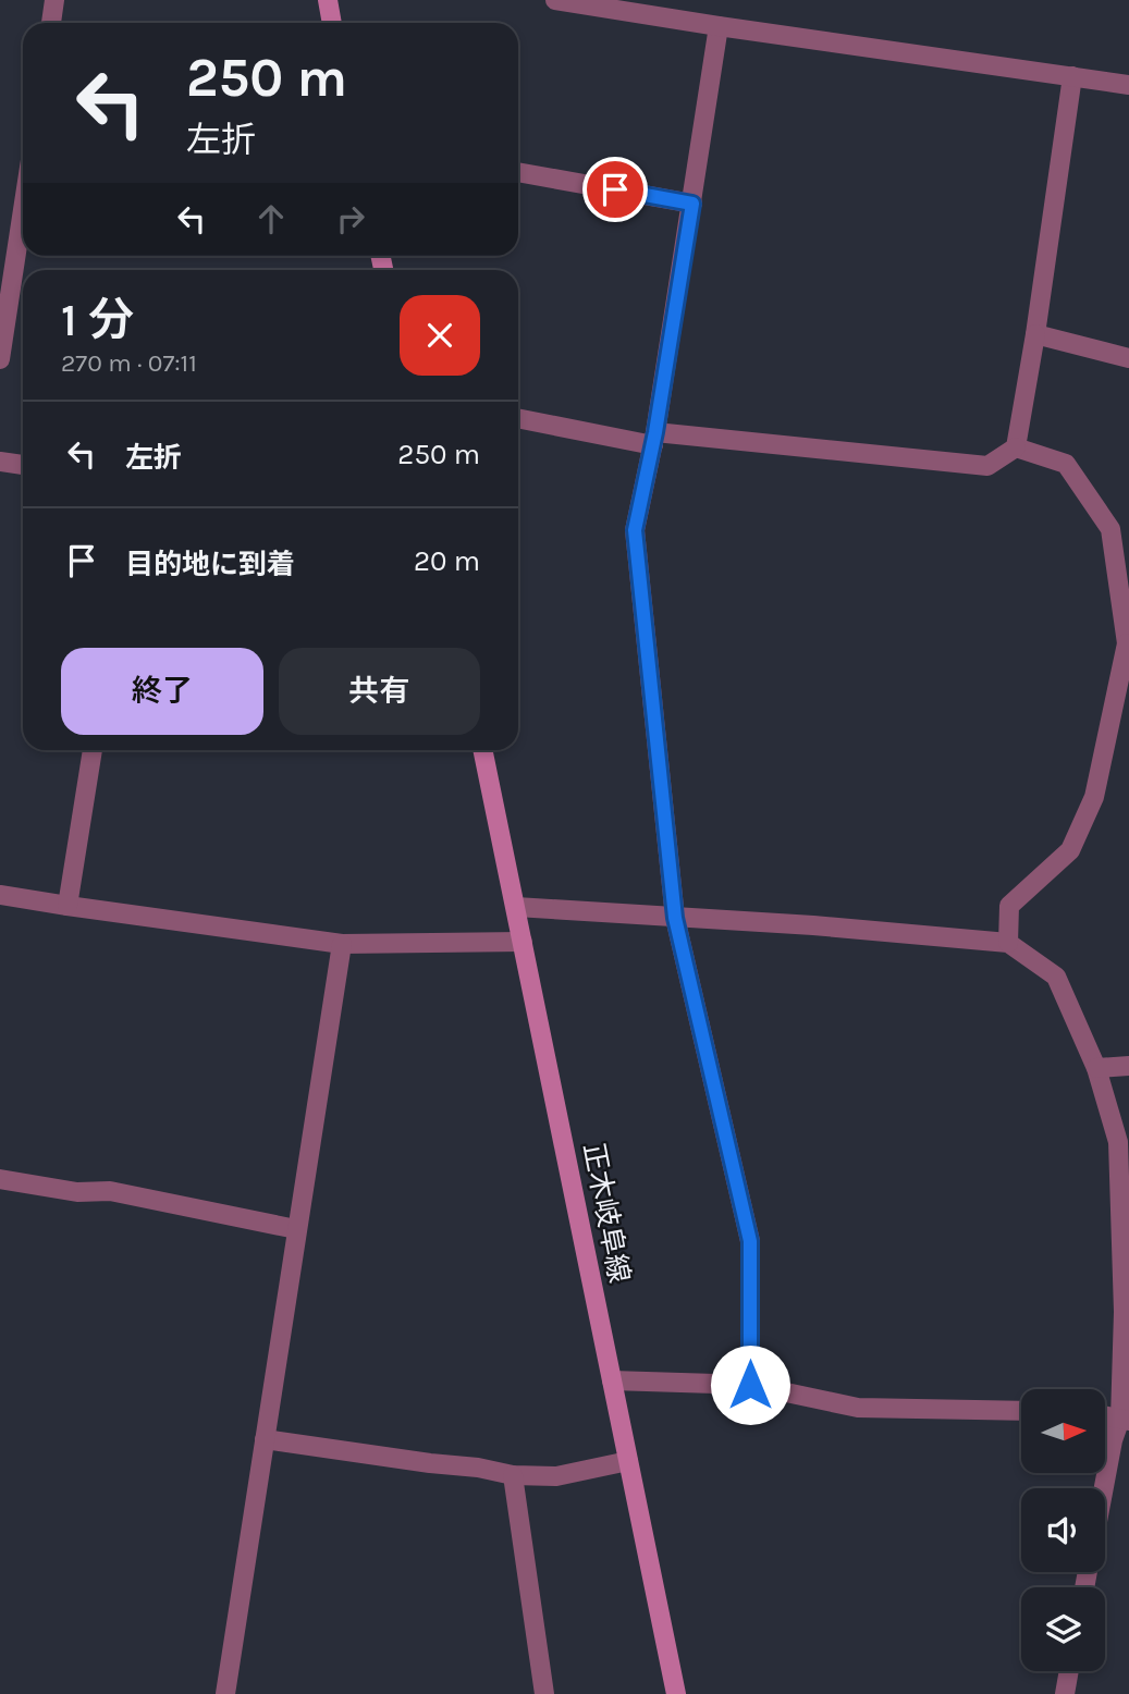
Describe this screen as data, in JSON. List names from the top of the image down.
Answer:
{
  "streets": {
    "main road": ["正木岐阜線"]
  },
  "north": "right",
  "page": {
    "turn": ["250 m", "左折"],
    "heading": ["1 分", "270 m · 07:11"],
    "list": [
      {
        "name": "左折",
        "value": "250 m"
      },
      {
        "name": "目的地に到着",
        "value": "20 m"
      }
    ],
    "buttons": ["終了", "共有"]
  }
}
